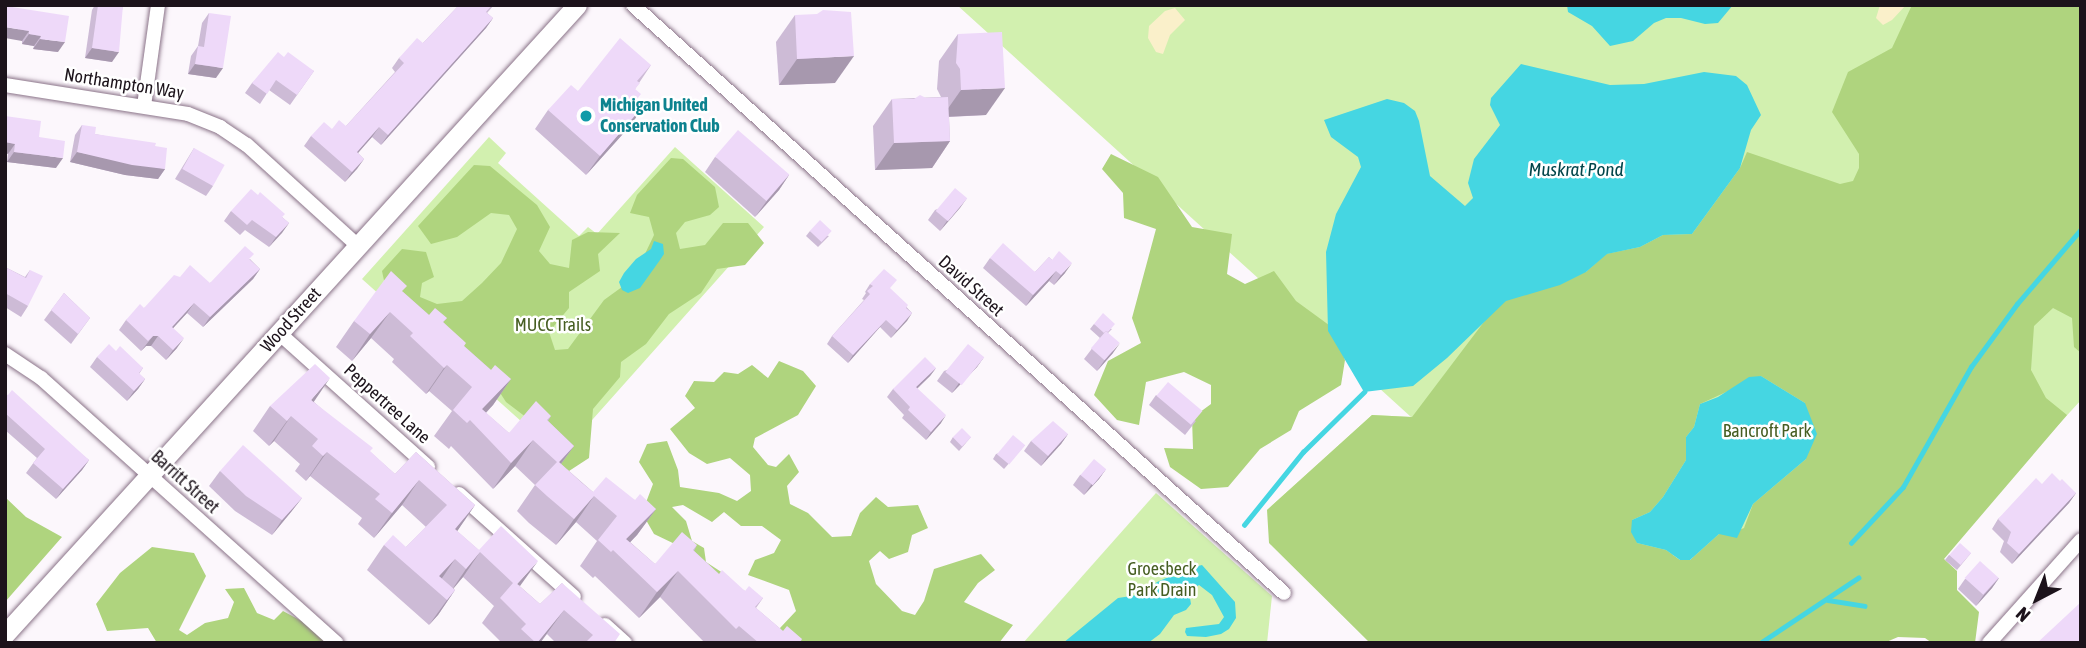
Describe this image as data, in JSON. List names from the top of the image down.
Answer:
{
  "streets": {
    "street": [
      "Northampton Way",
      "David Street",
      "Wood Street",
      "Peppertree Lane",
      "Barritt Street"
    ]
  },
  "crossings": [
    ["Northampton Way", "Wood Street"],
    ["Wood Street", "Peppertree Lane"],
    ["Wood Street", "Barritt Street"]
  ],
  "water": ["Muskrat Pond"],
  "parks": ["MUCC Trails", "Bancroft Park", "Groesbeck Park Drain"],
  "places": ["Michigan United Conservation Club"],
  "north": "bottom left"
}
